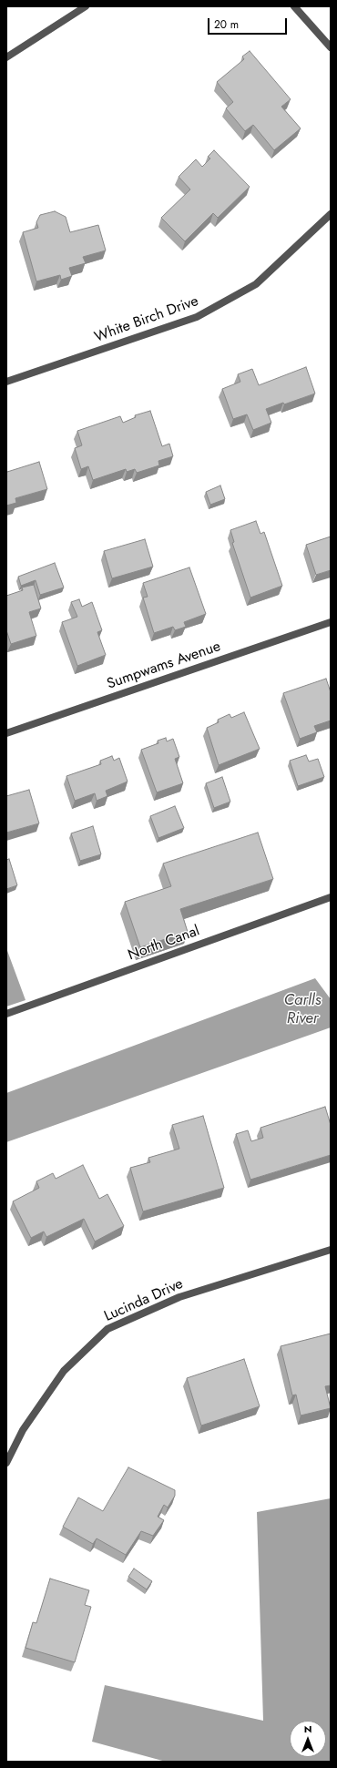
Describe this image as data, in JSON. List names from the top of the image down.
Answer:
{
  "streets": {
    "street": [
      "White Birch Drive",
      "Sumpwams Avenue",
      "North Canal",
      "Lucinda Drive"
    ]
  },
  "water": ["Carlls River"],
  "scale_bar": "20 m",
  "north": "top"
}
